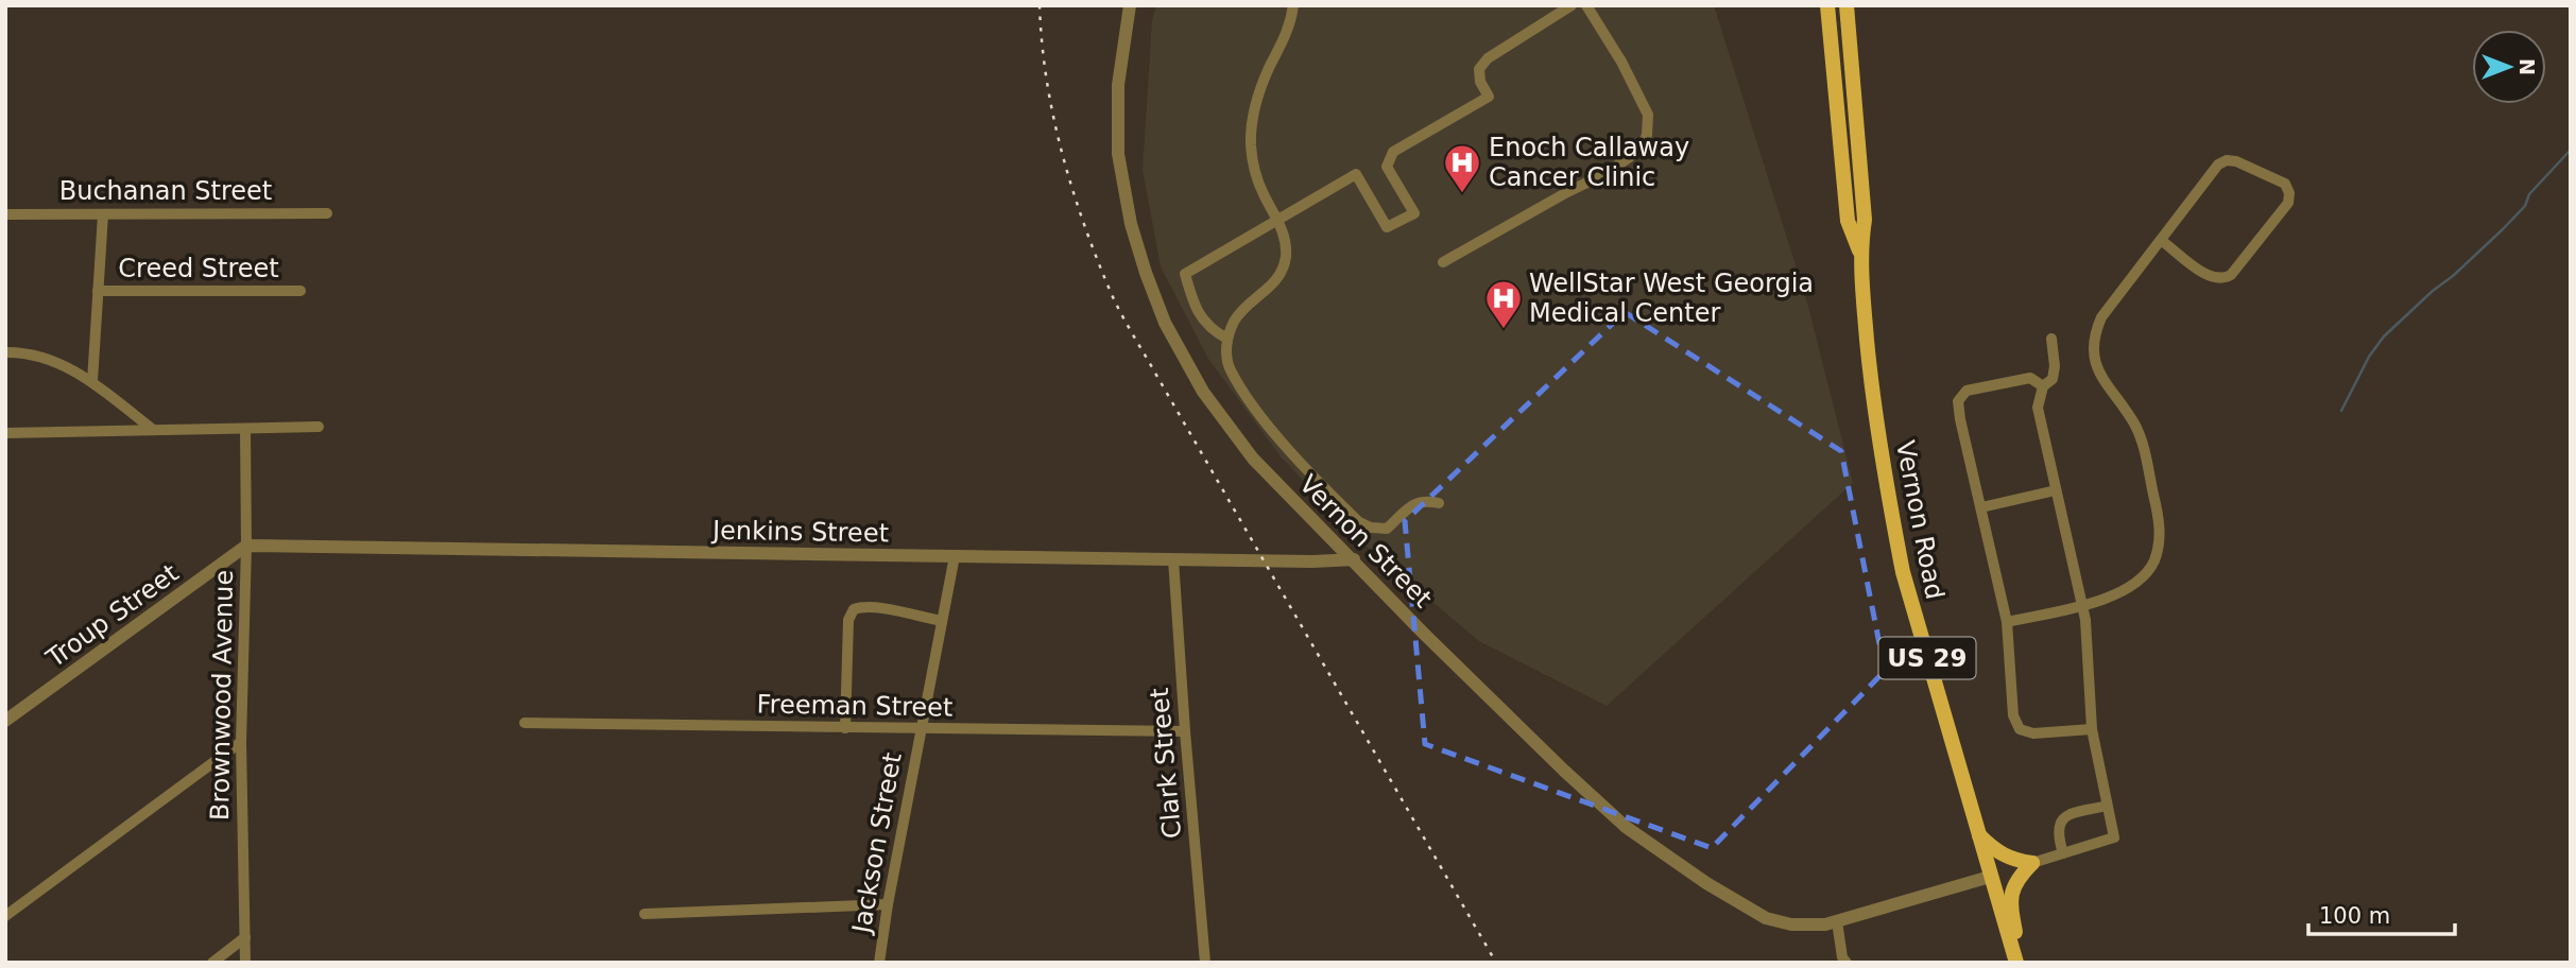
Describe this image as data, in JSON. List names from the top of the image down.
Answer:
{
  "streets": {
    "main road": ["Vernon Road", "US 29"],
    "street": [
      "Buchanan Street",
      "Creed Street",
      "Jenkins Street",
      "Vernon Street",
      "Troup Street",
      "Brownwood Avenue",
      "Freeman Street",
      "Clark Street",
      "Jackson Street"
    ]
  },
  "crossings": [
    ["Vernon Road", "Vernon Street"],
    ["Jenkins Street", "Vernon Street"],
    ["Jenkins Street", "Troup Street"],
    ["Jenkins Street", "Brownwood Avenue"],
    ["Jenkins Street", "Clark Street"],
    ["Jenkins Street", "Jackson Street"],
    ["Troup Street", "Brownwood Avenue"],
    ["Freeman Street", "Clark Street"],
    ["Freeman Street", "Jackson Street"]
  ],
  "places": {
    "hospital": ["Enoch Callaway Cancer Clinic", "WellStar West Georgia Medical Center"]
  },
  "scale_bar": "100 m",
  "north": "right"
}
